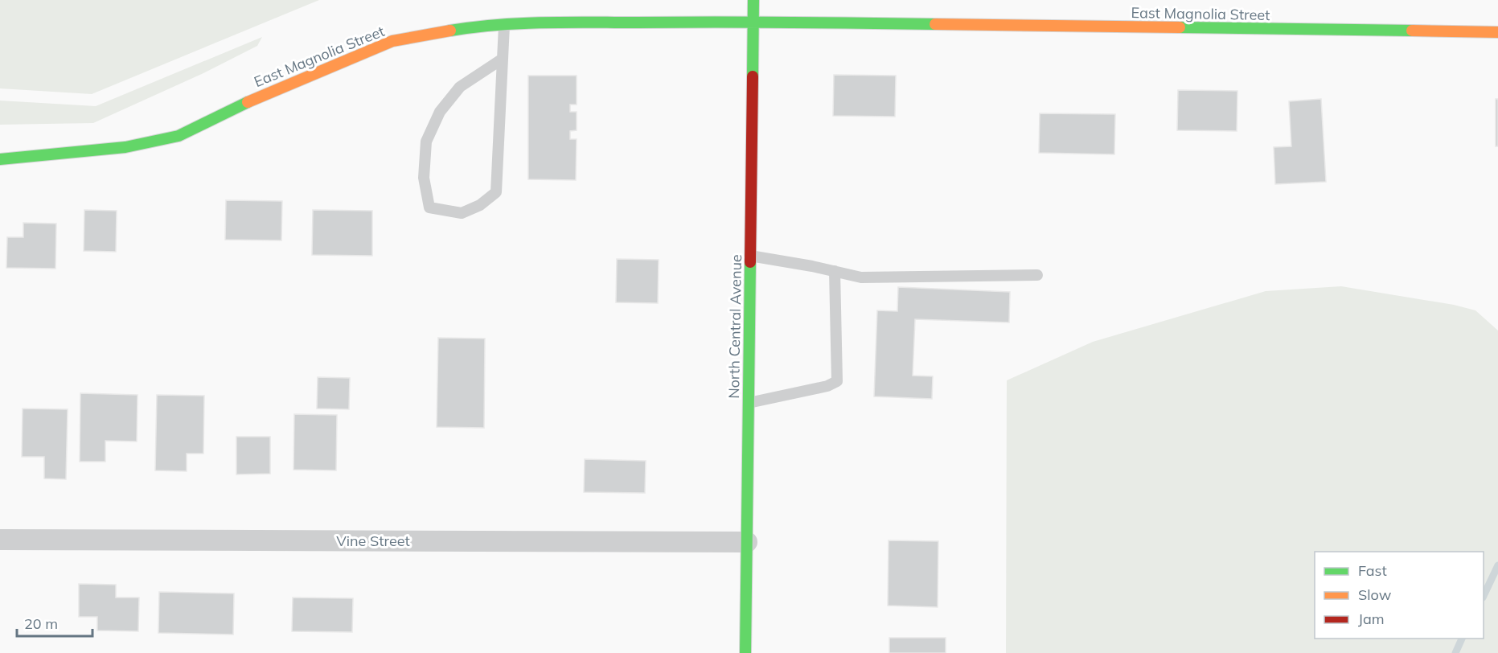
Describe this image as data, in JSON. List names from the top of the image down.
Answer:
{
  "streets": {
    "street": ["East Magnolia Street", "North Central Avenue", "Vine Street"]
  },
  "crossings": [
    ["East Magnolia Street", "North Central Avenue"],
    ["North Central Avenue", "Vine Street"]
  ],
  "legend": ["Fast", "Slow", "Jam"],
  "scale_bar": "20 m"
}
